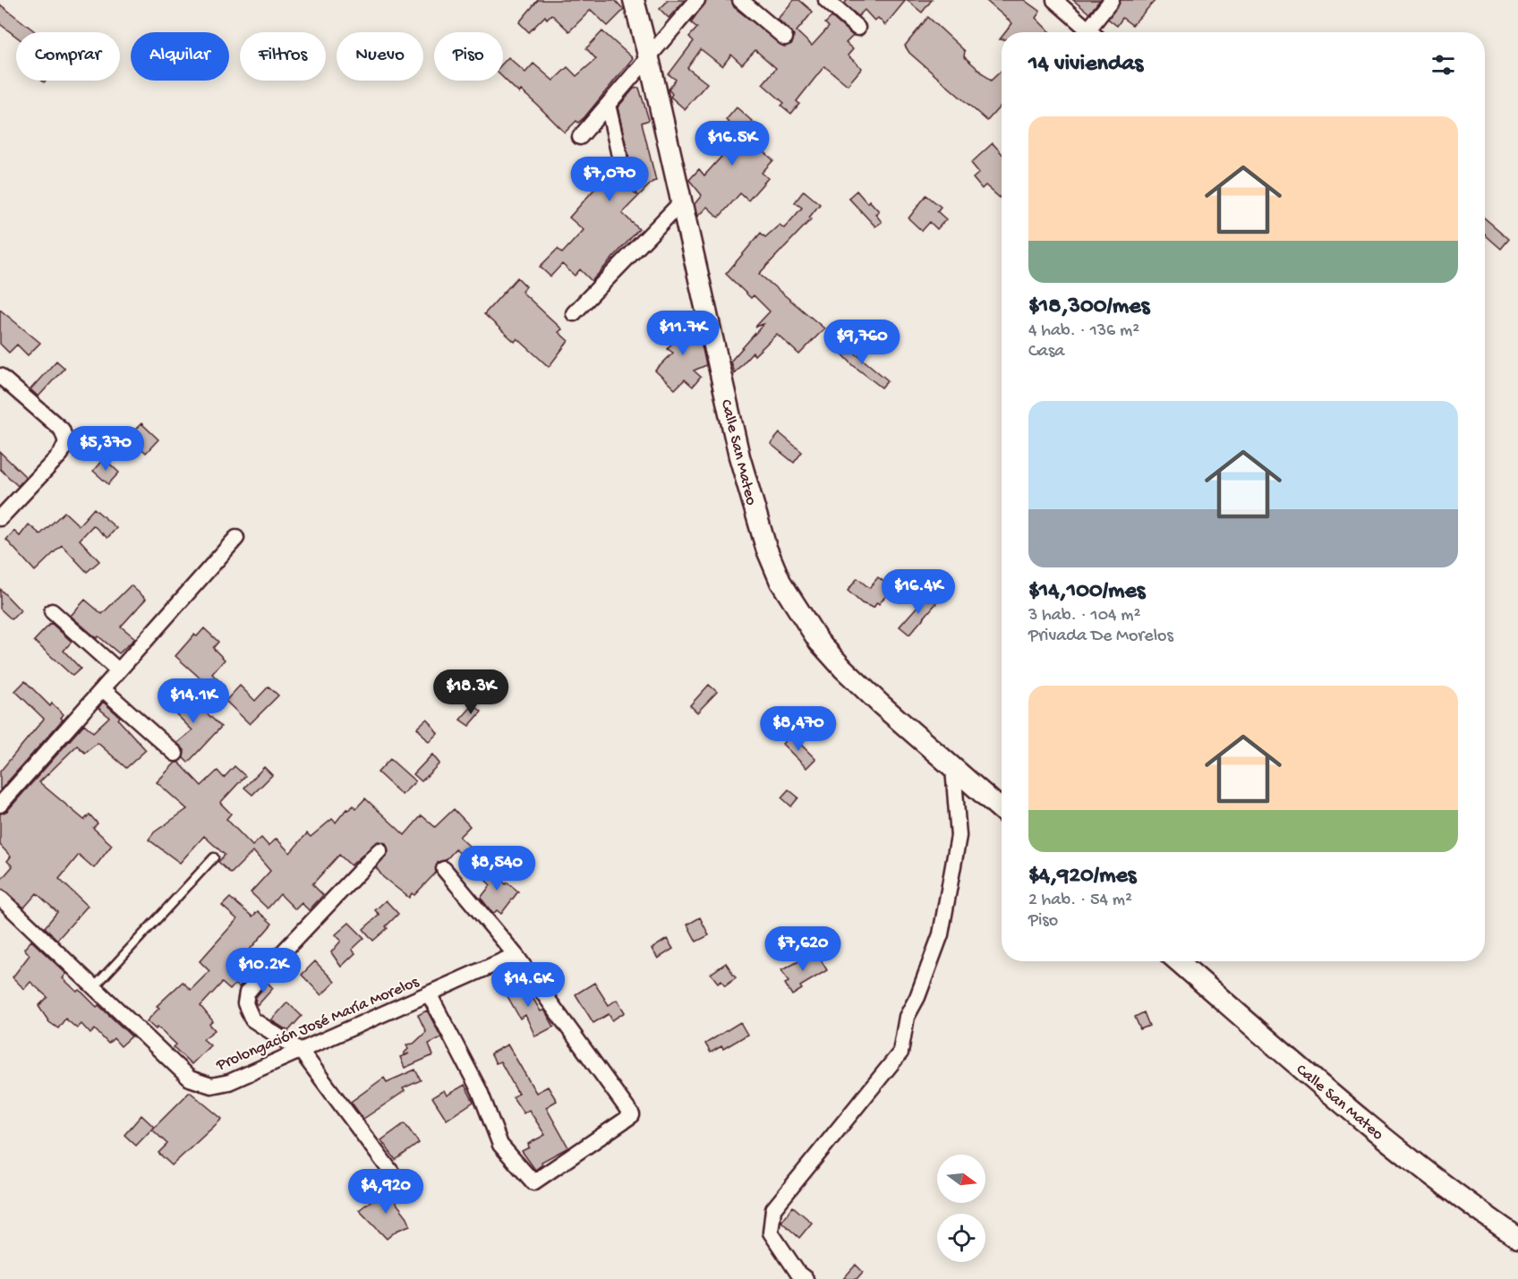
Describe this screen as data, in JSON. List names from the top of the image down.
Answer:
{
  "streets": {
    "street": ["Calle San Mateo", "Prolongación José María Morelos"]
  },
  "north": "right",
  "page": {
    "chip": [
      "Comprar",
      "Alquilar",
      "Filtros",
      "Nuevo",
      "Piso"
    ],
    "heading": "14 viviendas",
    "list": [
      {
        "name": "$18,300/mes",
        "note": "4 hab. · 136 m² · Casa"
      },
      {
        "name": "$14,100/mes",
        "note": "3 hab. · 104 m² · Privada De Morelos"
      },
      {
        "name": "$4,920/mes",
        "note": "2 hab. · 54 m² · Piso"
      }
    ],
    "price": [
      "$16.5K",
      "$7,070",
      "$11.7K",
      "$9,760",
      "$5,370",
      "$16.4K",
      "$18.3K",
      "$14.1K",
      "$8,470",
      "$8,540",
      "$7,620",
      "$10.2K",
      "$14.6K",
      "$4,920"
    ]
  }
}
